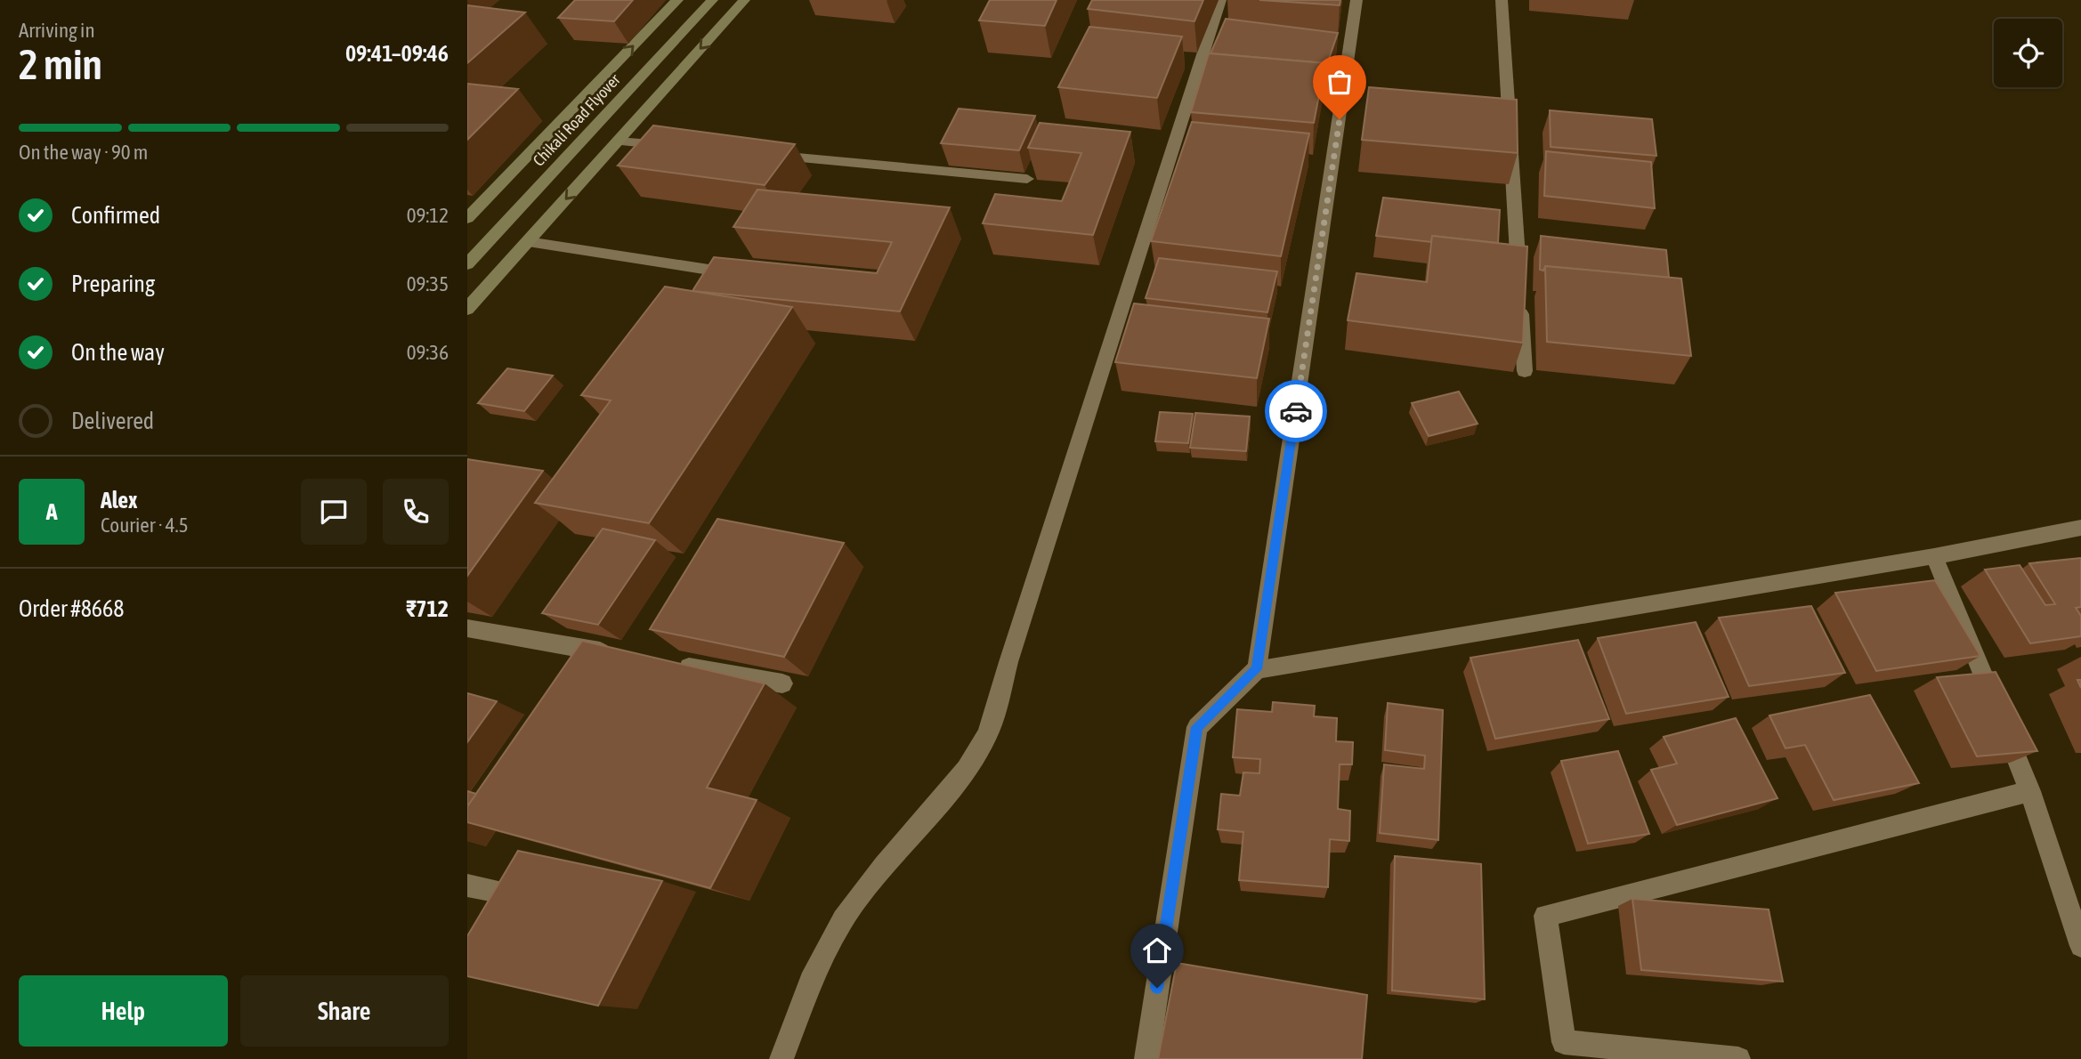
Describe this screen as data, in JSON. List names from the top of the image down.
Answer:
{
  "streets": {
    "main road": ["Chikali Road Flyover"]
  },
  "page": {
    "heading": ["2 min", "Arriving in", "09:41–09:46"],
    "panel": [
      "Alex",
      "Courier · 4.5",
      "Order #8668",
      "₹712"
    ],
    "bar": "On the way · 90 m",
    "list": [
      ["Confirmed", "09:12"],
      ["Preparing", "09:35"],
      ["On the way", "09:36"],
      "Delivered"
    ],
    "round": "A",
    "buttons": ["Help", "Share"]
  }
}
